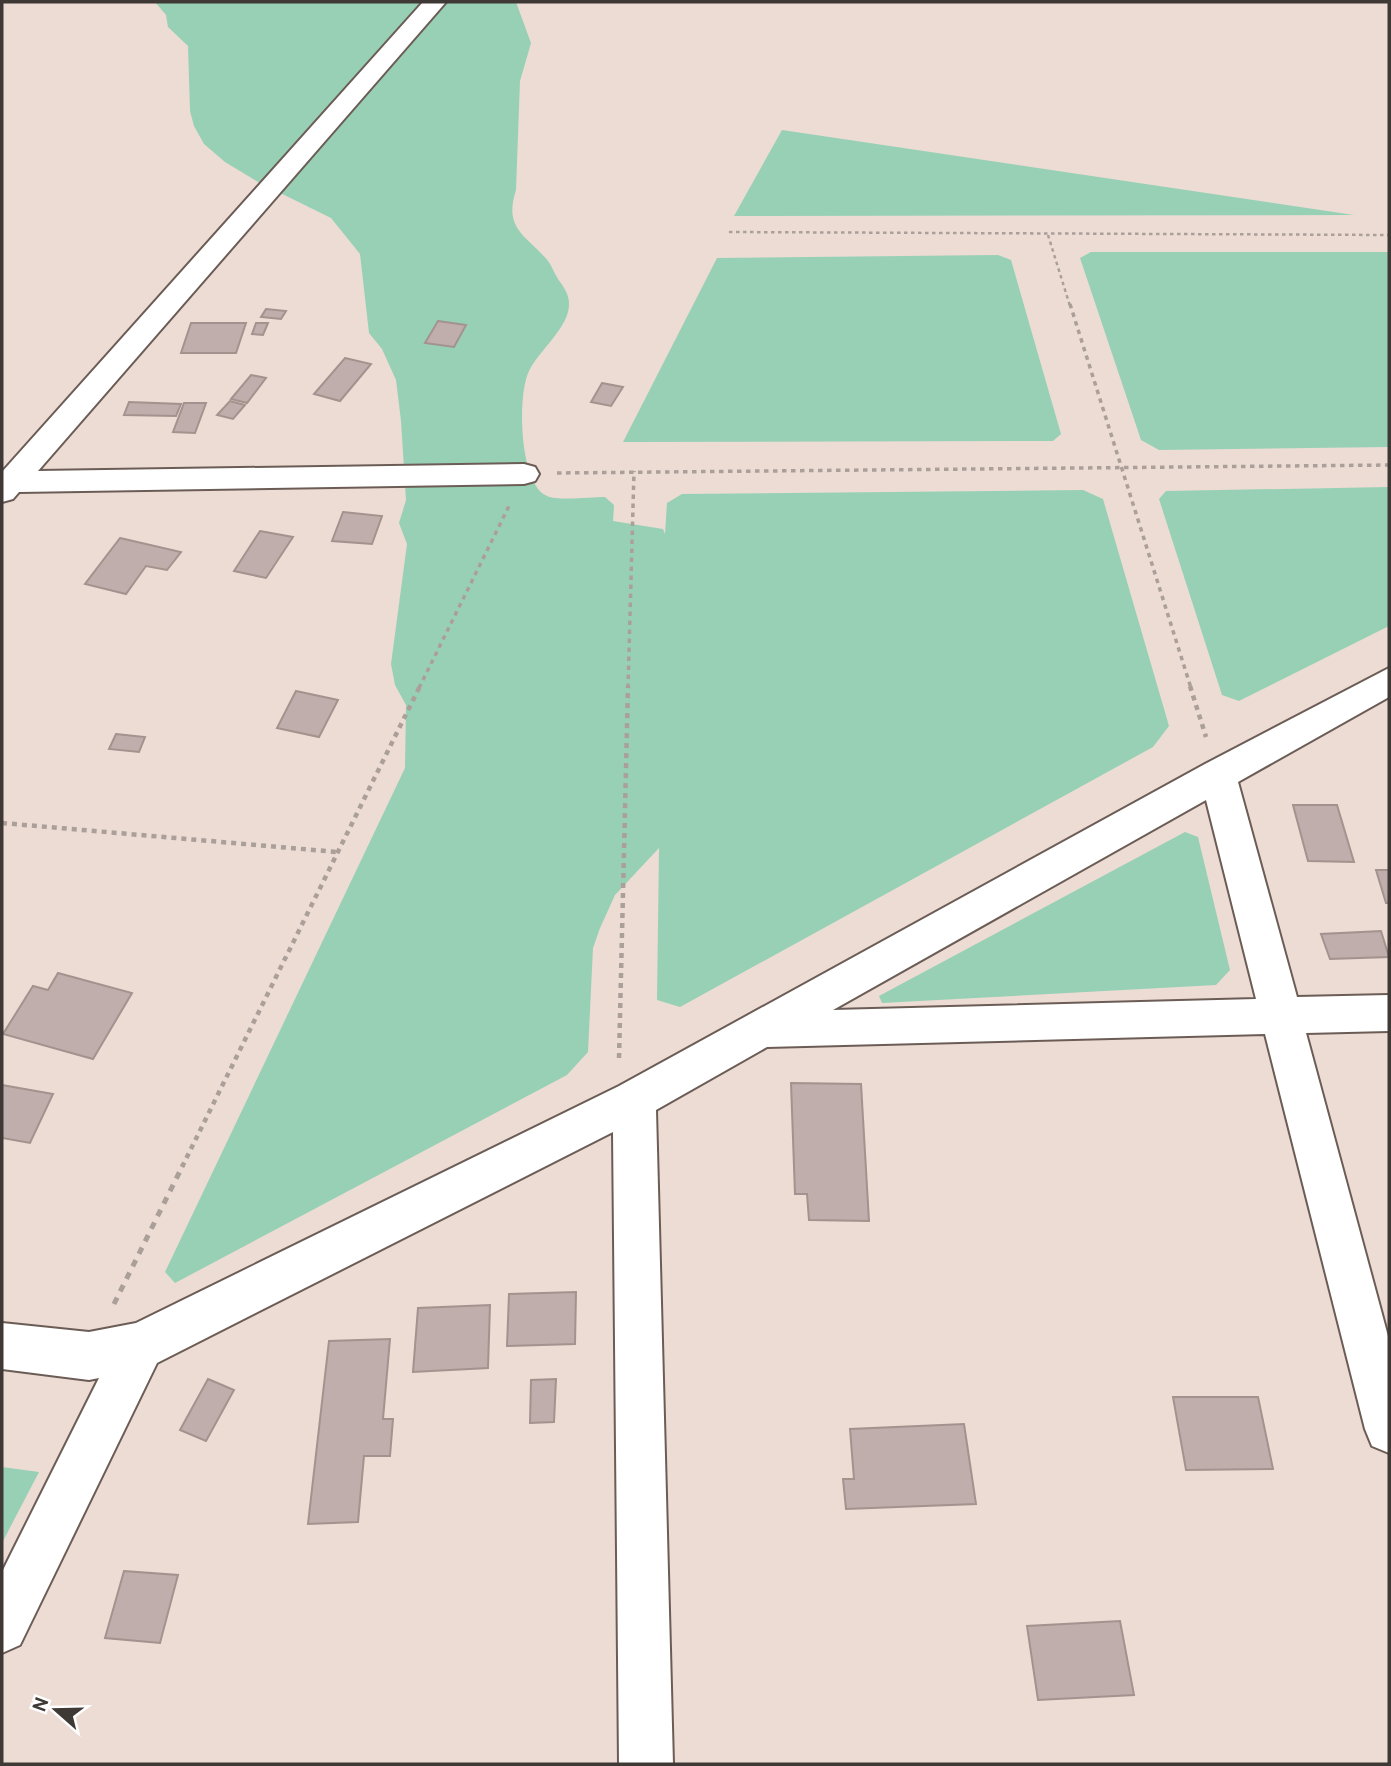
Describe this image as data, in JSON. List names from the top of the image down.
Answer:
{
  "north": "left"
}
